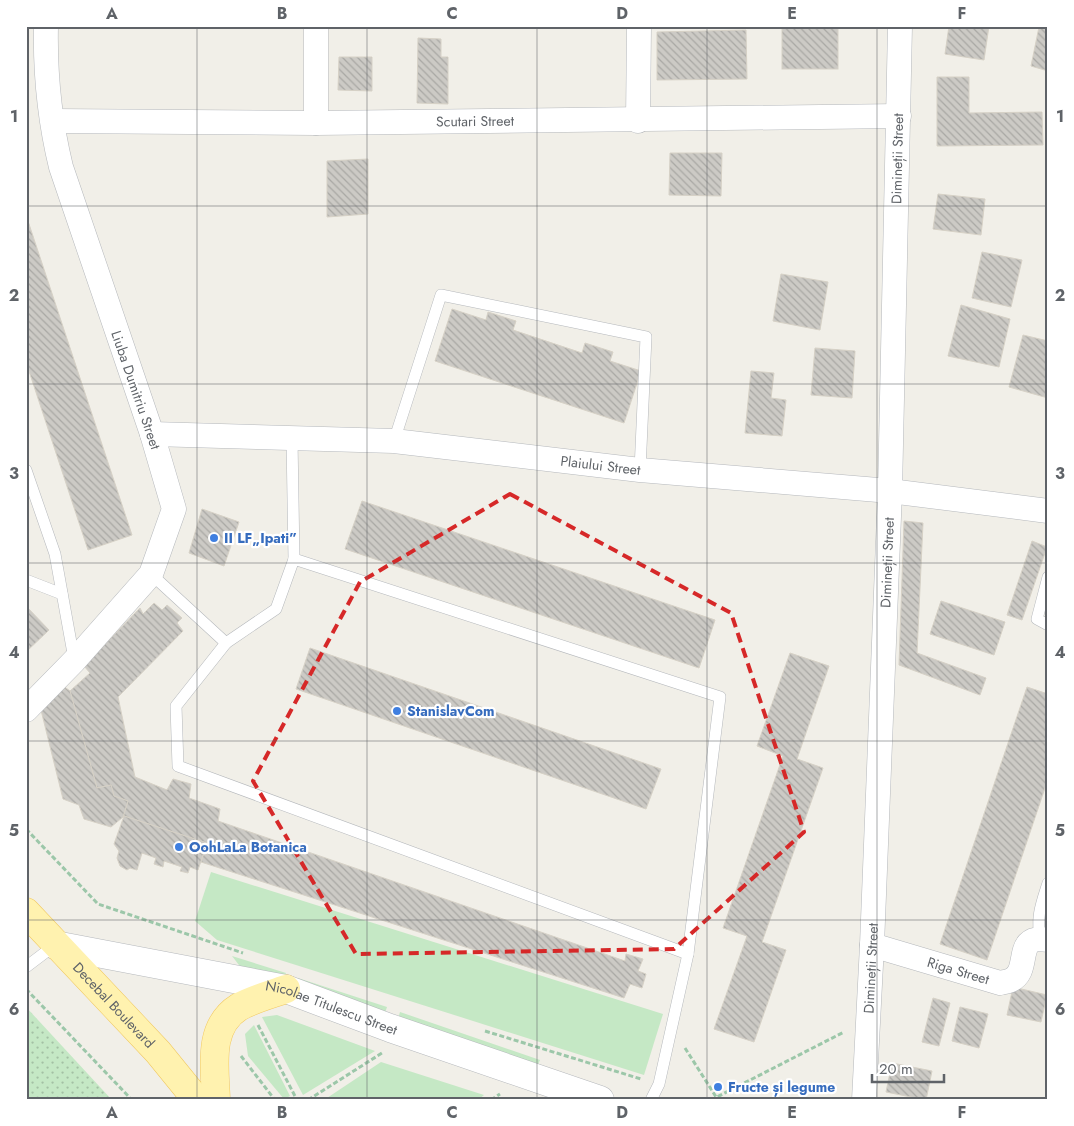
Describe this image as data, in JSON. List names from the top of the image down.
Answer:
{
  "streets": {
    "main road": ["Decebal Boulevard"],
    "street": [
      "Scutari Street",
      "Dimineții Street",
      "Liuba Dumitriu Street",
      "Plaiului Street",
      "Riga Street",
      "Nicolae Titulescu Street"
    ]
  },
  "crossings": [
    ["Scutari Street", "Dimineții Street"],
    ["Scutari Street", "Liuba Dumitriu Street"],
    ["Dimineții Street", "Plaiului Street"],
    ["Dimineții Street", "Riga Street"],
    ["Liuba Dumitriu Street", "Plaiului Street"],
    ["Decebal Boulevard", "Nicolae Titulescu Street"]
  ],
  "places": [
    "II LF„Ipati”",
    "StanislavCom",
    "OohLaLa Botanica",
    "Fructe și legume"
  ],
  "scale_bar": "20 m",
  "grid": {
    "columns": [
      "A",
      "B",
      "C",
      "D",
      "E",
      "F"
    ],
    "rows": [
      "1",
      "2",
      "3",
      "4",
      "5",
      "6"
    ]
  }
}
